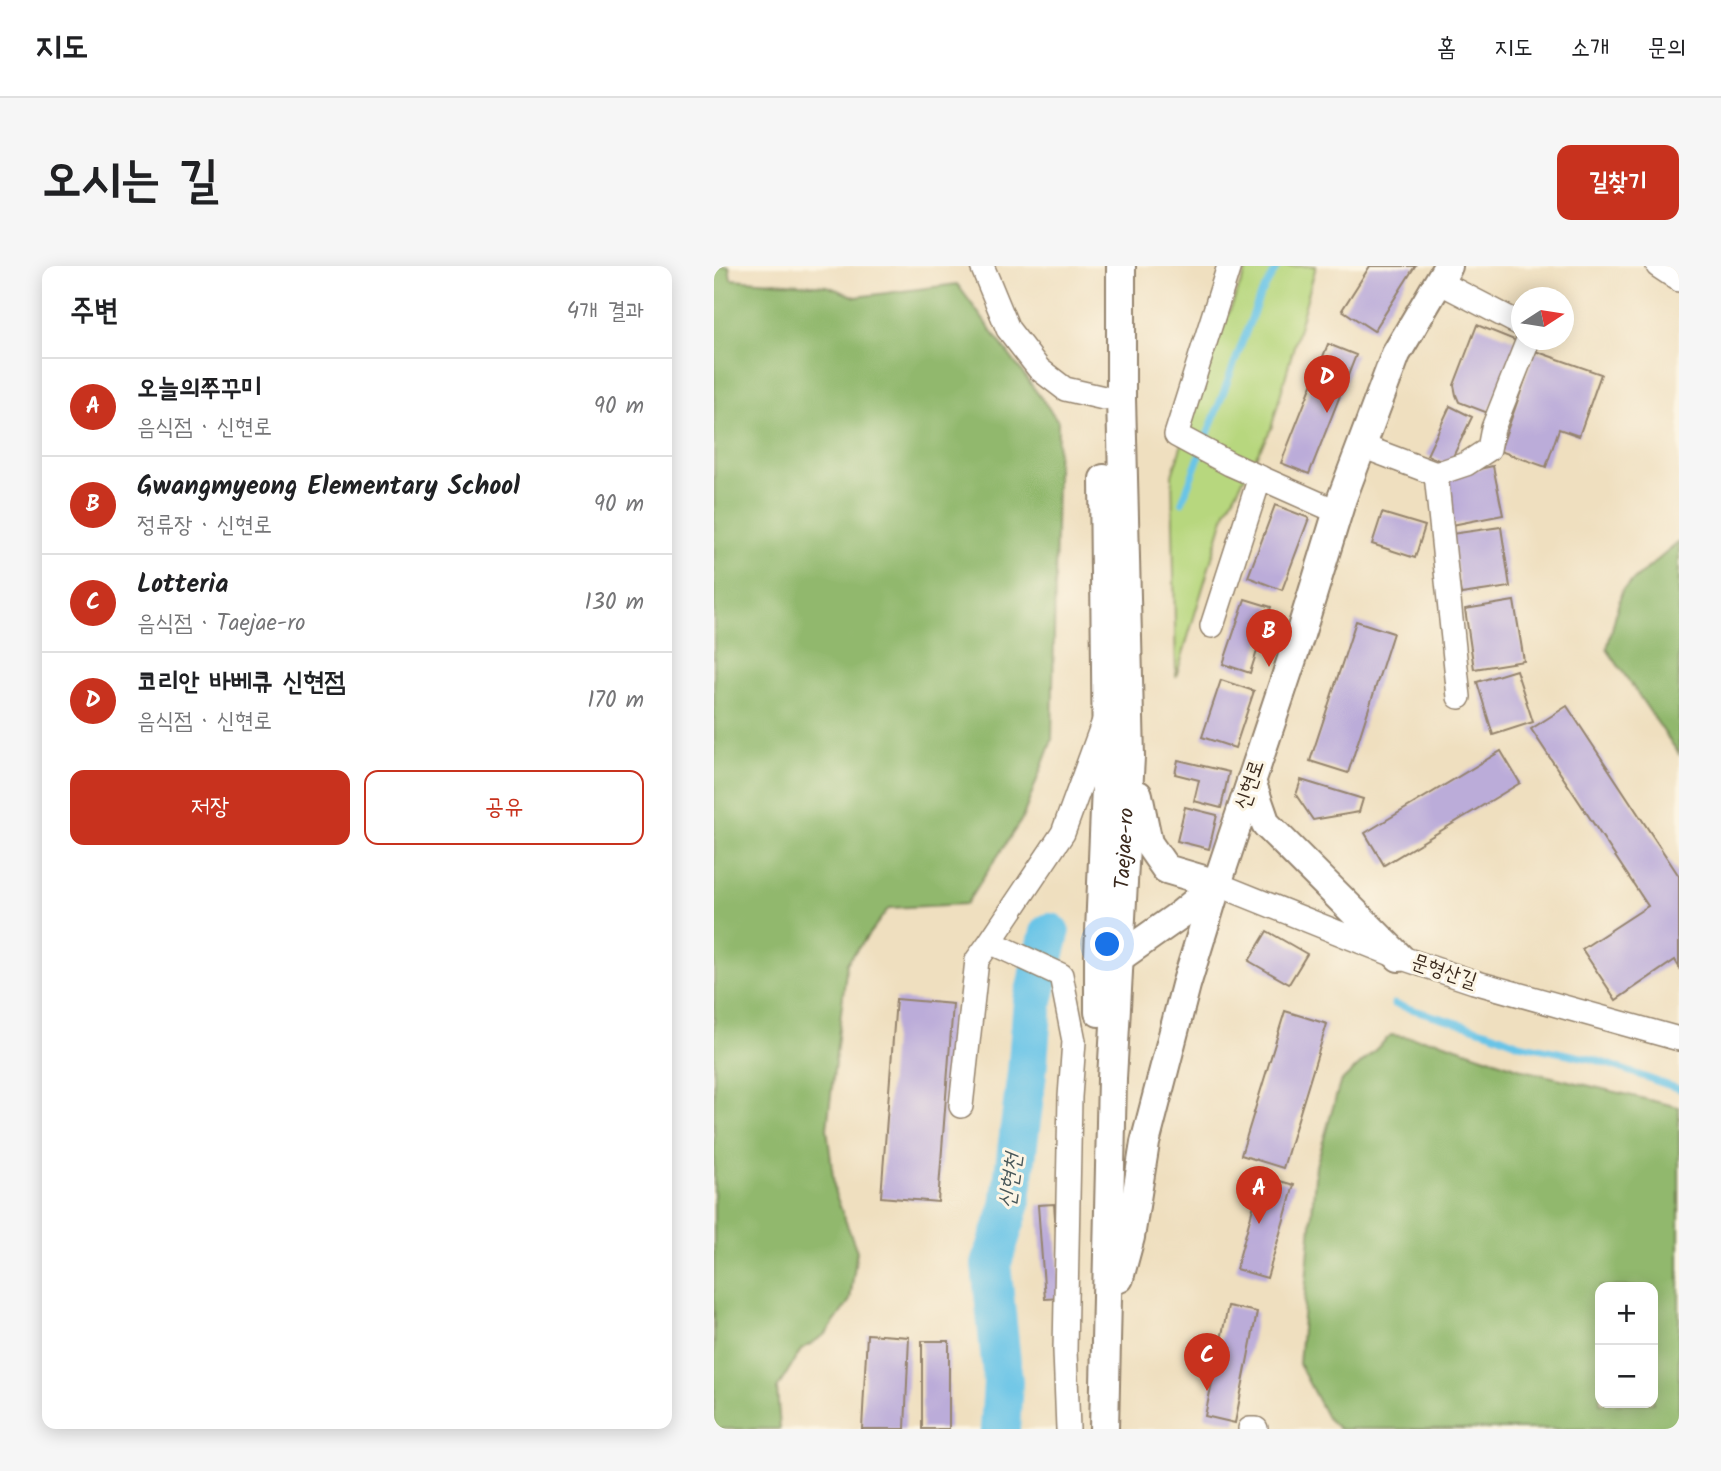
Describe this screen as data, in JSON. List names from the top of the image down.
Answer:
{
  "streets": {
    "main road": ["신현로", "Taejae-ro"],
    "street": ["문형산길"]
  },
  "crossings": [
    ["신현로", "Taejae-ro"],
    ["신현로", "문형산길"]
  ],
  "water": ["신현천"],
  "north": "right",
  "page": {
    "header": "지도",
    "nav": [
      "홈",
      "지도",
      "소개",
      "문의"
    ],
    "title": "오시는 길",
    "buttons": [
      "길찾기",
      ["저장", "공유"]
    ],
    "heading": ["주변", "4개 결과"],
    "pins": [
      "D",
      "B",
      "A",
      "C"
    ],
    "list": [
      {
        "mark": "A",
        "name": "오늘의쭈꾸미",
        "note": "음식점 · 신현로",
        "value": "90 m"
      },
      {
        "mark": "B",
        "name": "Gwangmyeong Elementary School",
        "note": "정류장 · 신현로",
        "value": "90 m"
      },
      {
        "mark": "C",
        "name": "Lotteria",
        "note": "음식점 · Taejae-ro",
        "value": "130 m"
      },
      {
        "mark": "D",
        "name": "코리안 바베큐 신현점",
        "note": "음식점 · 신현로",
        "value": "170 m"
      }
    ],
    "map_buttons": ["+", "−"]
  }
}
